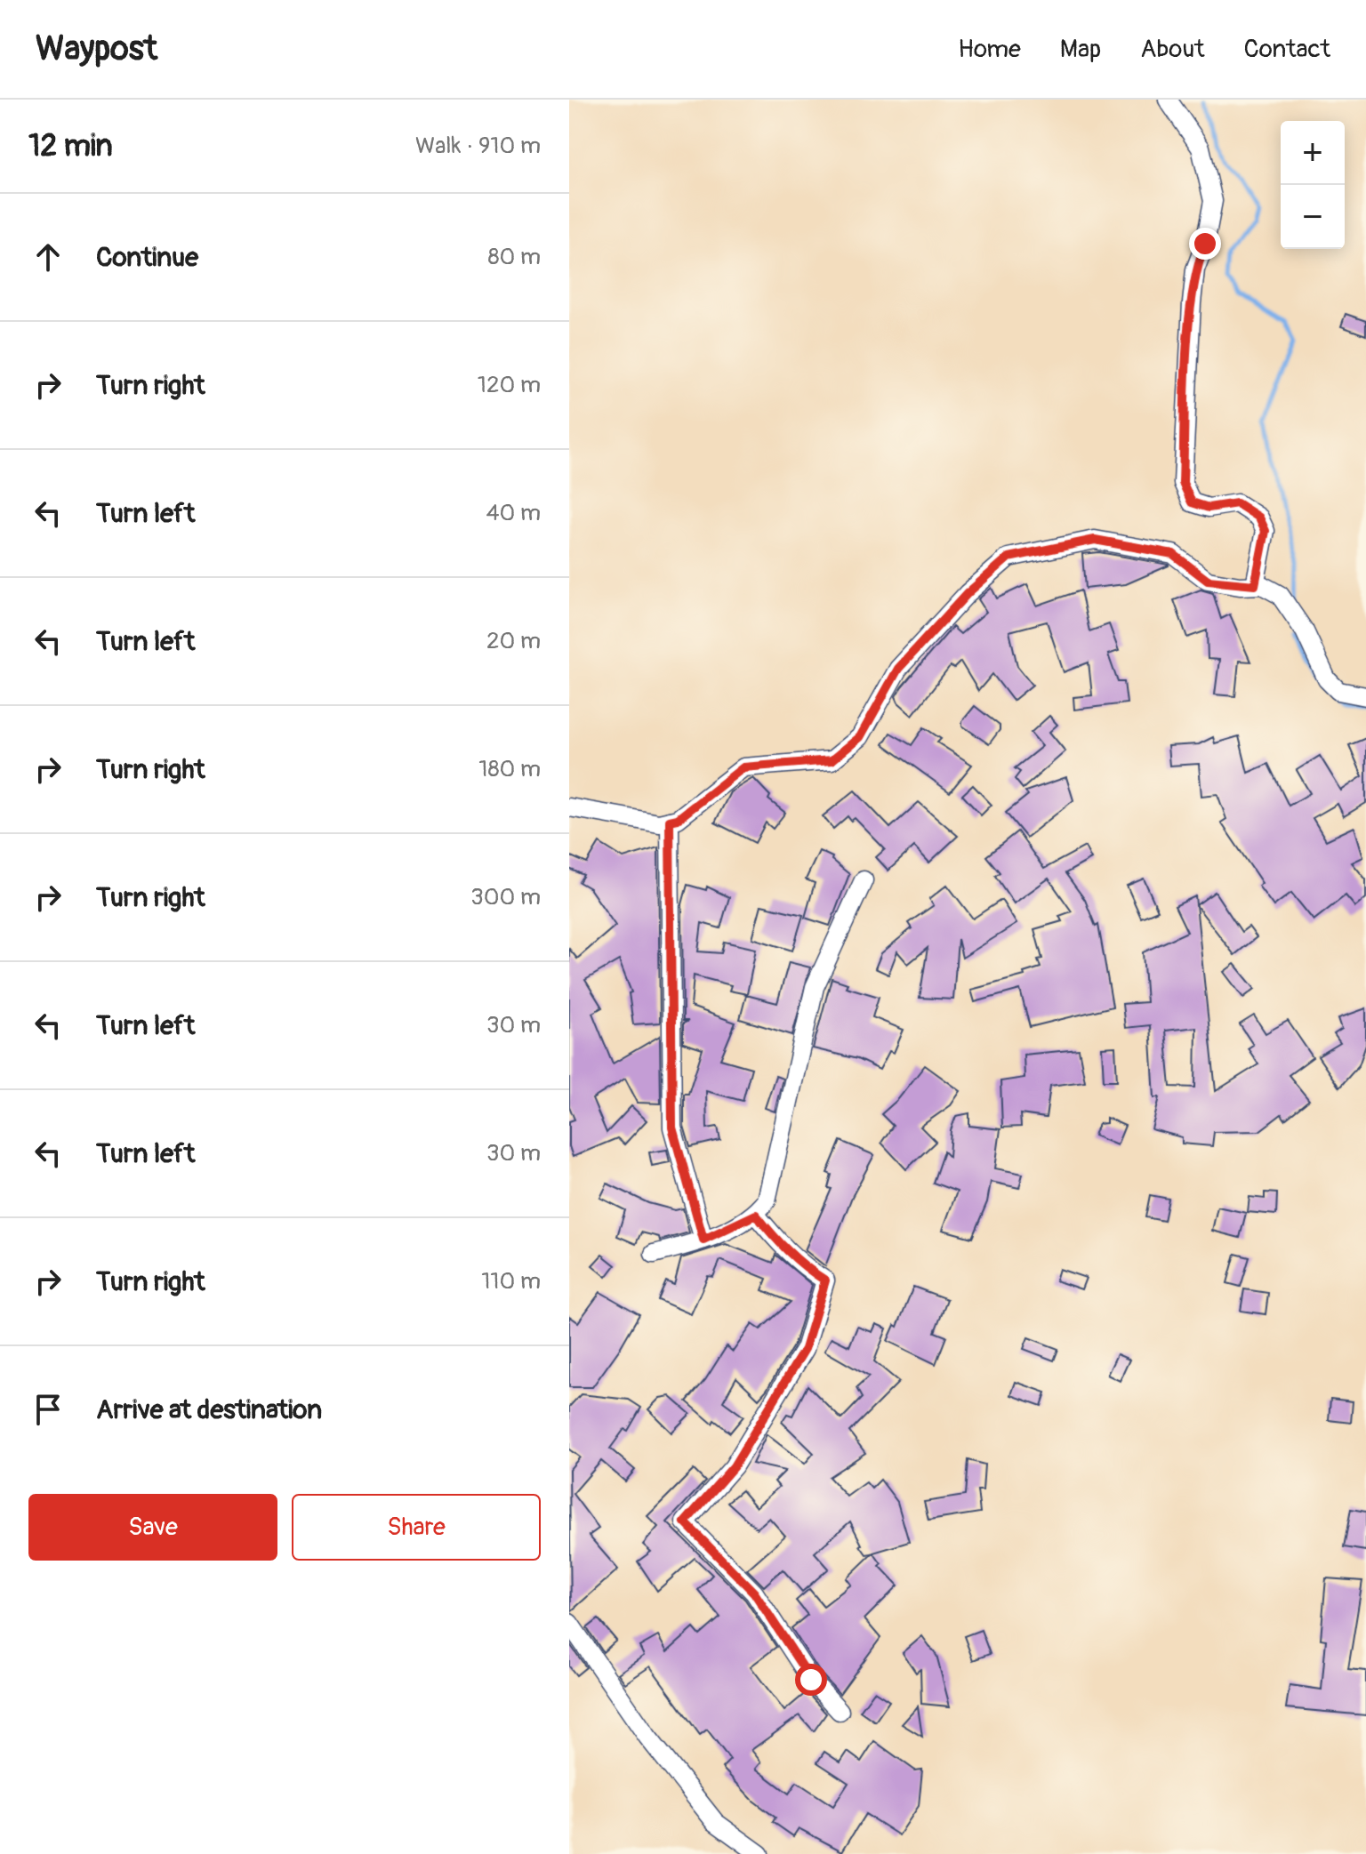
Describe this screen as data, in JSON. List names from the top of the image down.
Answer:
{
  "page": {
    "header": "Waypost",
    "nav": [
      "Home",
      "Map",
      "About",
      "Contact"
    ],
    "heading": ["12 min", "Walk · 910 m"],
    "map_buttons": ["+", "−"],
    "list": [
      ["Continue", "80 m"],
      ["Turn right", "120 m"],
      ["Turn left", "40 m"],
      ["Turn left", "20 m"],
      ["Turn right", "180 m"],
      ["Turn right", "300 m"],
      ["Turn left", "30 m"],
      ["Turn left", "30 m"],
      ["Turn right", "110 m"],
      "Arrive at destination"
    ],
    "buttons": ["Save", "Share"]
  }
}
